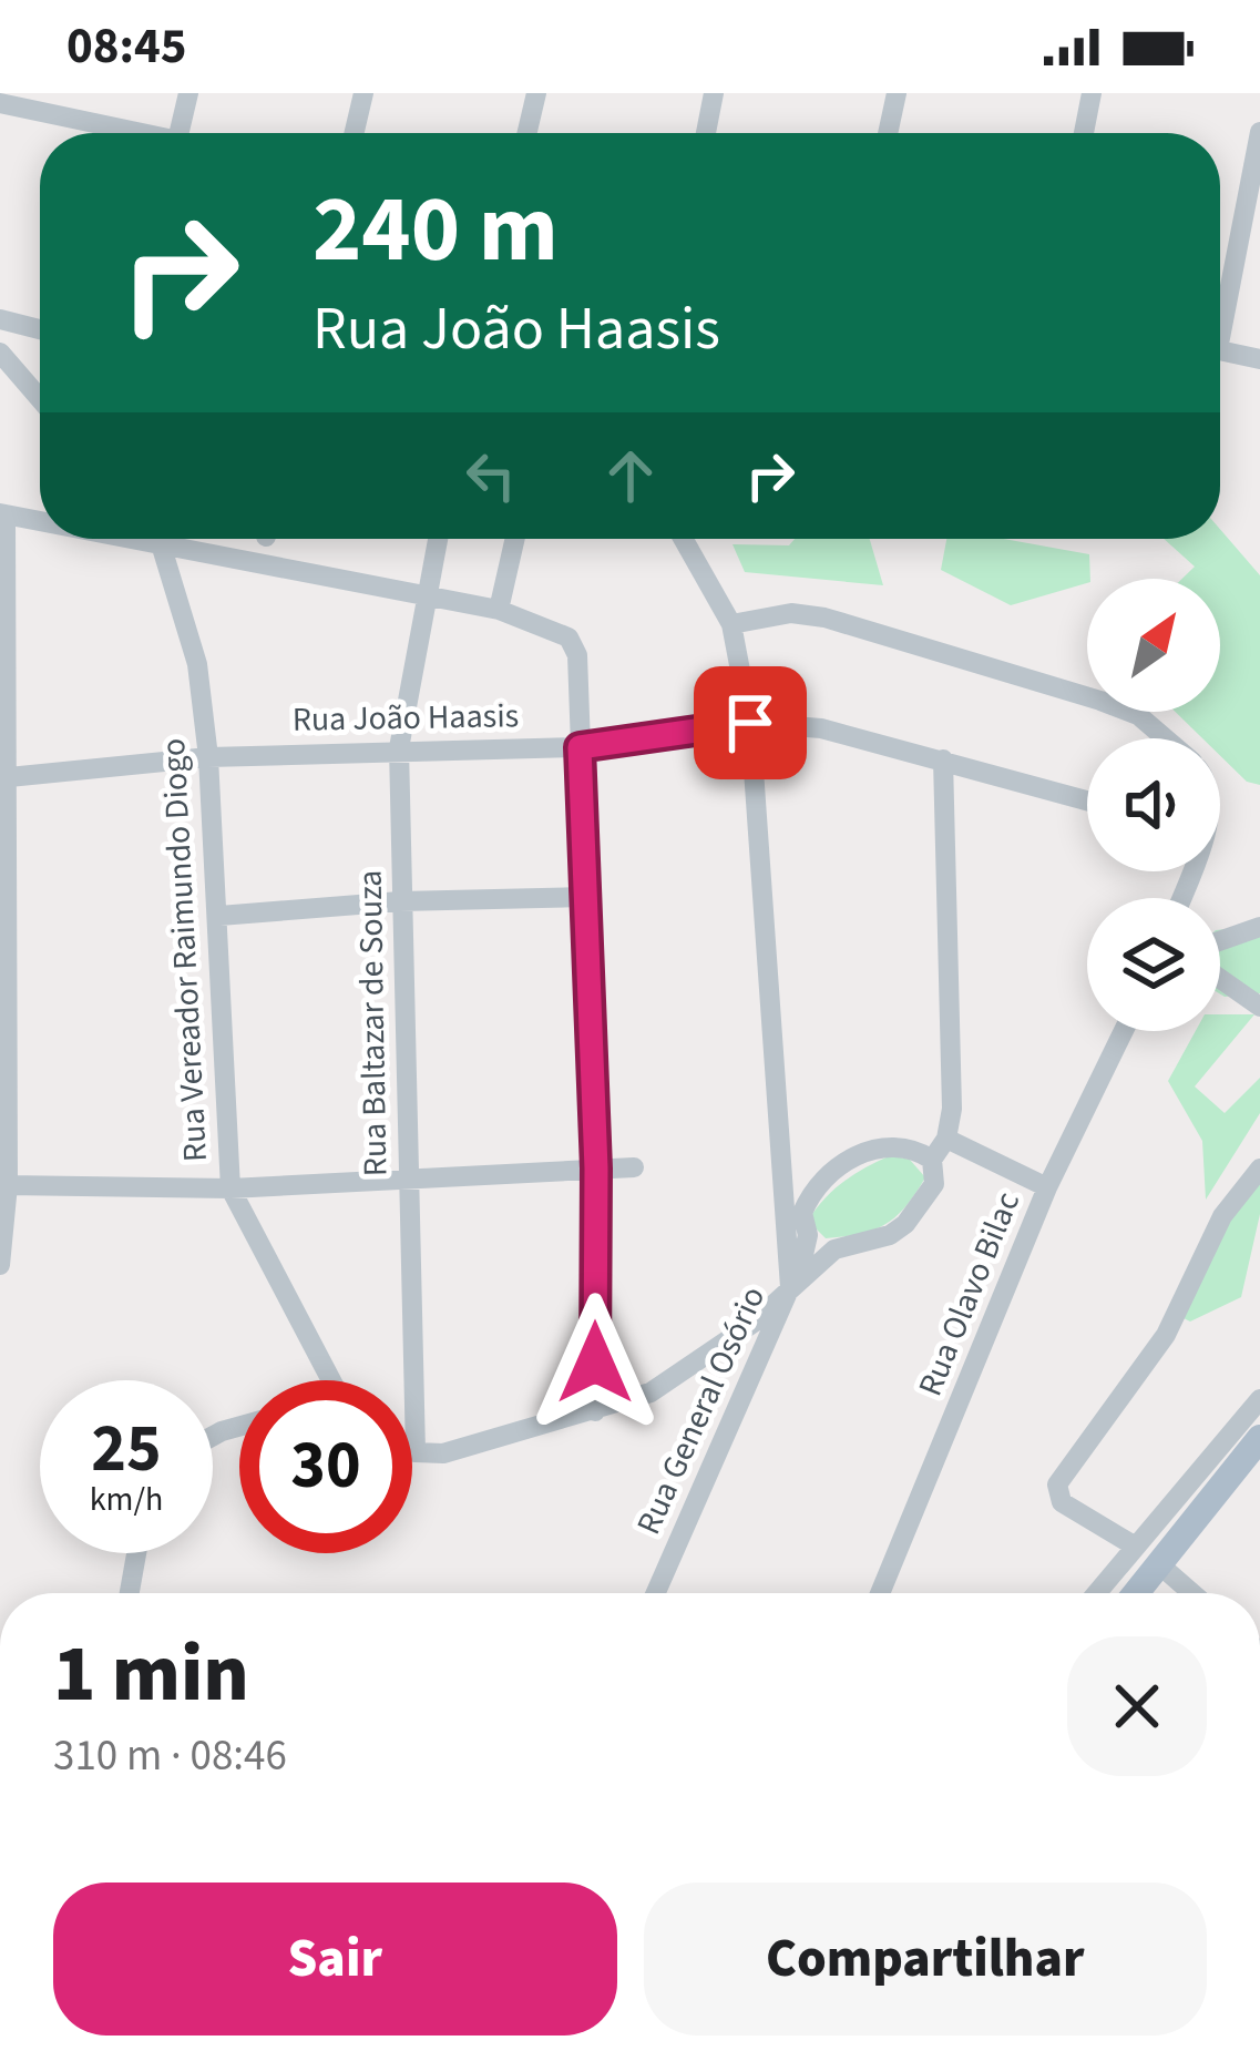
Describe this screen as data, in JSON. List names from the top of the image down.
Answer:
{
  "streets": {
    "street": [
      "Rua João Haasis",
      "Rua Vereador Raimundo Diogo",
      "Rua Baltazar de Souza",
      "Rua Olavo Bilac",
      "Rua General Osório"
    ]
  },
  "crossings": [
    ["Rua João Haasis", "Rua Vereador Raimundo Diogo"],
    ["Rua João Haasis", "Rua Baltazar de Souza"],
    ["Rua João Haasis", "Rua General Osório"]
  ],
  "north": "top right",
  "page": {
    "status": "08:45",
    "turn": ["240 m", "Rua João Haasis"],
    "speed": "25 km/h",
    "limit": "30",
    "heading": ["1 min", "310 m · 08:46"],
    "buttons": ["Sair", "Compartilhar"]
  }
}
